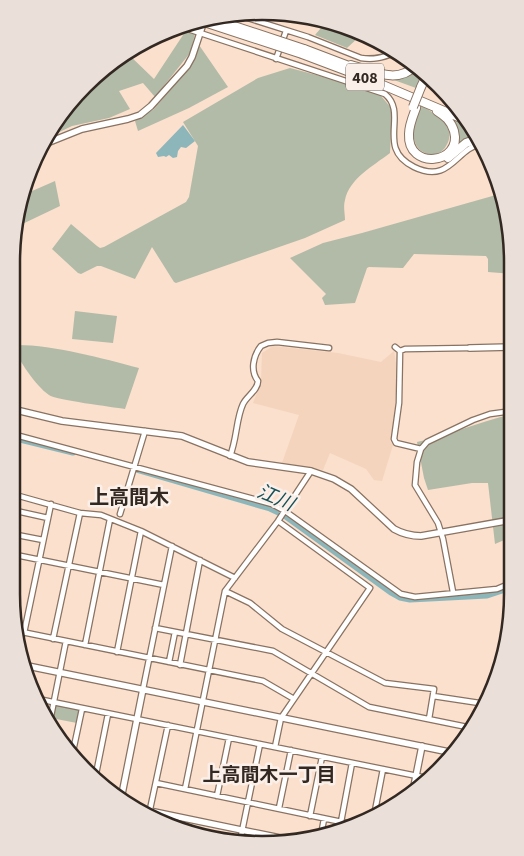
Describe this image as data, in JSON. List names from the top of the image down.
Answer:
{
  "streets": {
    "highway": ["408"]
  },
  "districts": ["上高間木", "上高間木一丁目"],
  "water": ["江川"]
}
